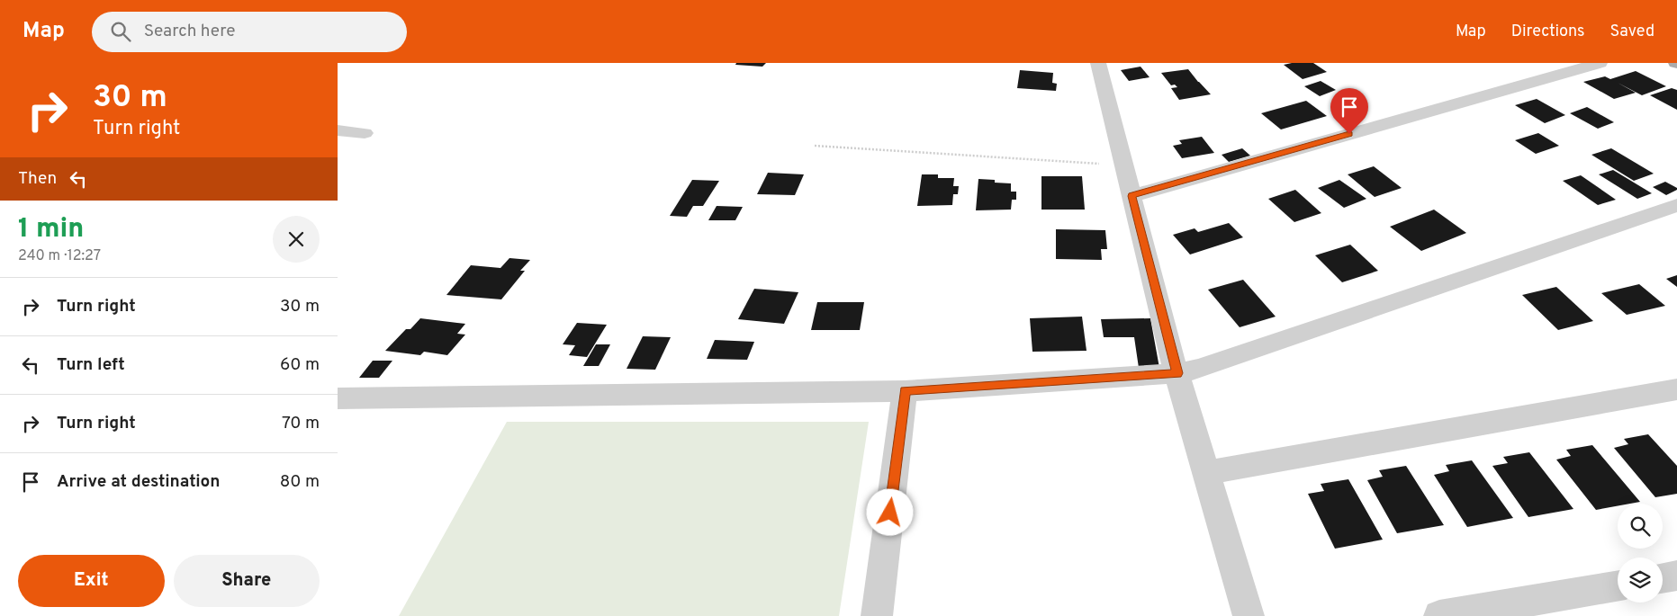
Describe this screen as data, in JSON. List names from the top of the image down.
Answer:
{
  "page": {
    "header": "Map",
    "search": "Search here",
    "nav": ["Map", "Directions", "Saved"],
    "turn": ["30 m", "Turn right"],
    "then": "Then",
    "heading": ["1 min", "240 m · 12:27"],
    "list": [
      {
        "name": "Turn right",
        "value": "30 m"
      },
      {
        "name": "Turn left",
        "value": "60 m"
      },
      {
        "name": "Turn right",
        "value": "70 m"
      },
      {
        "name": "Arrive at destination",
        "value": "80 m"
      }
    ],
    "buttons": ["Exit", "Share"]
  }
}
